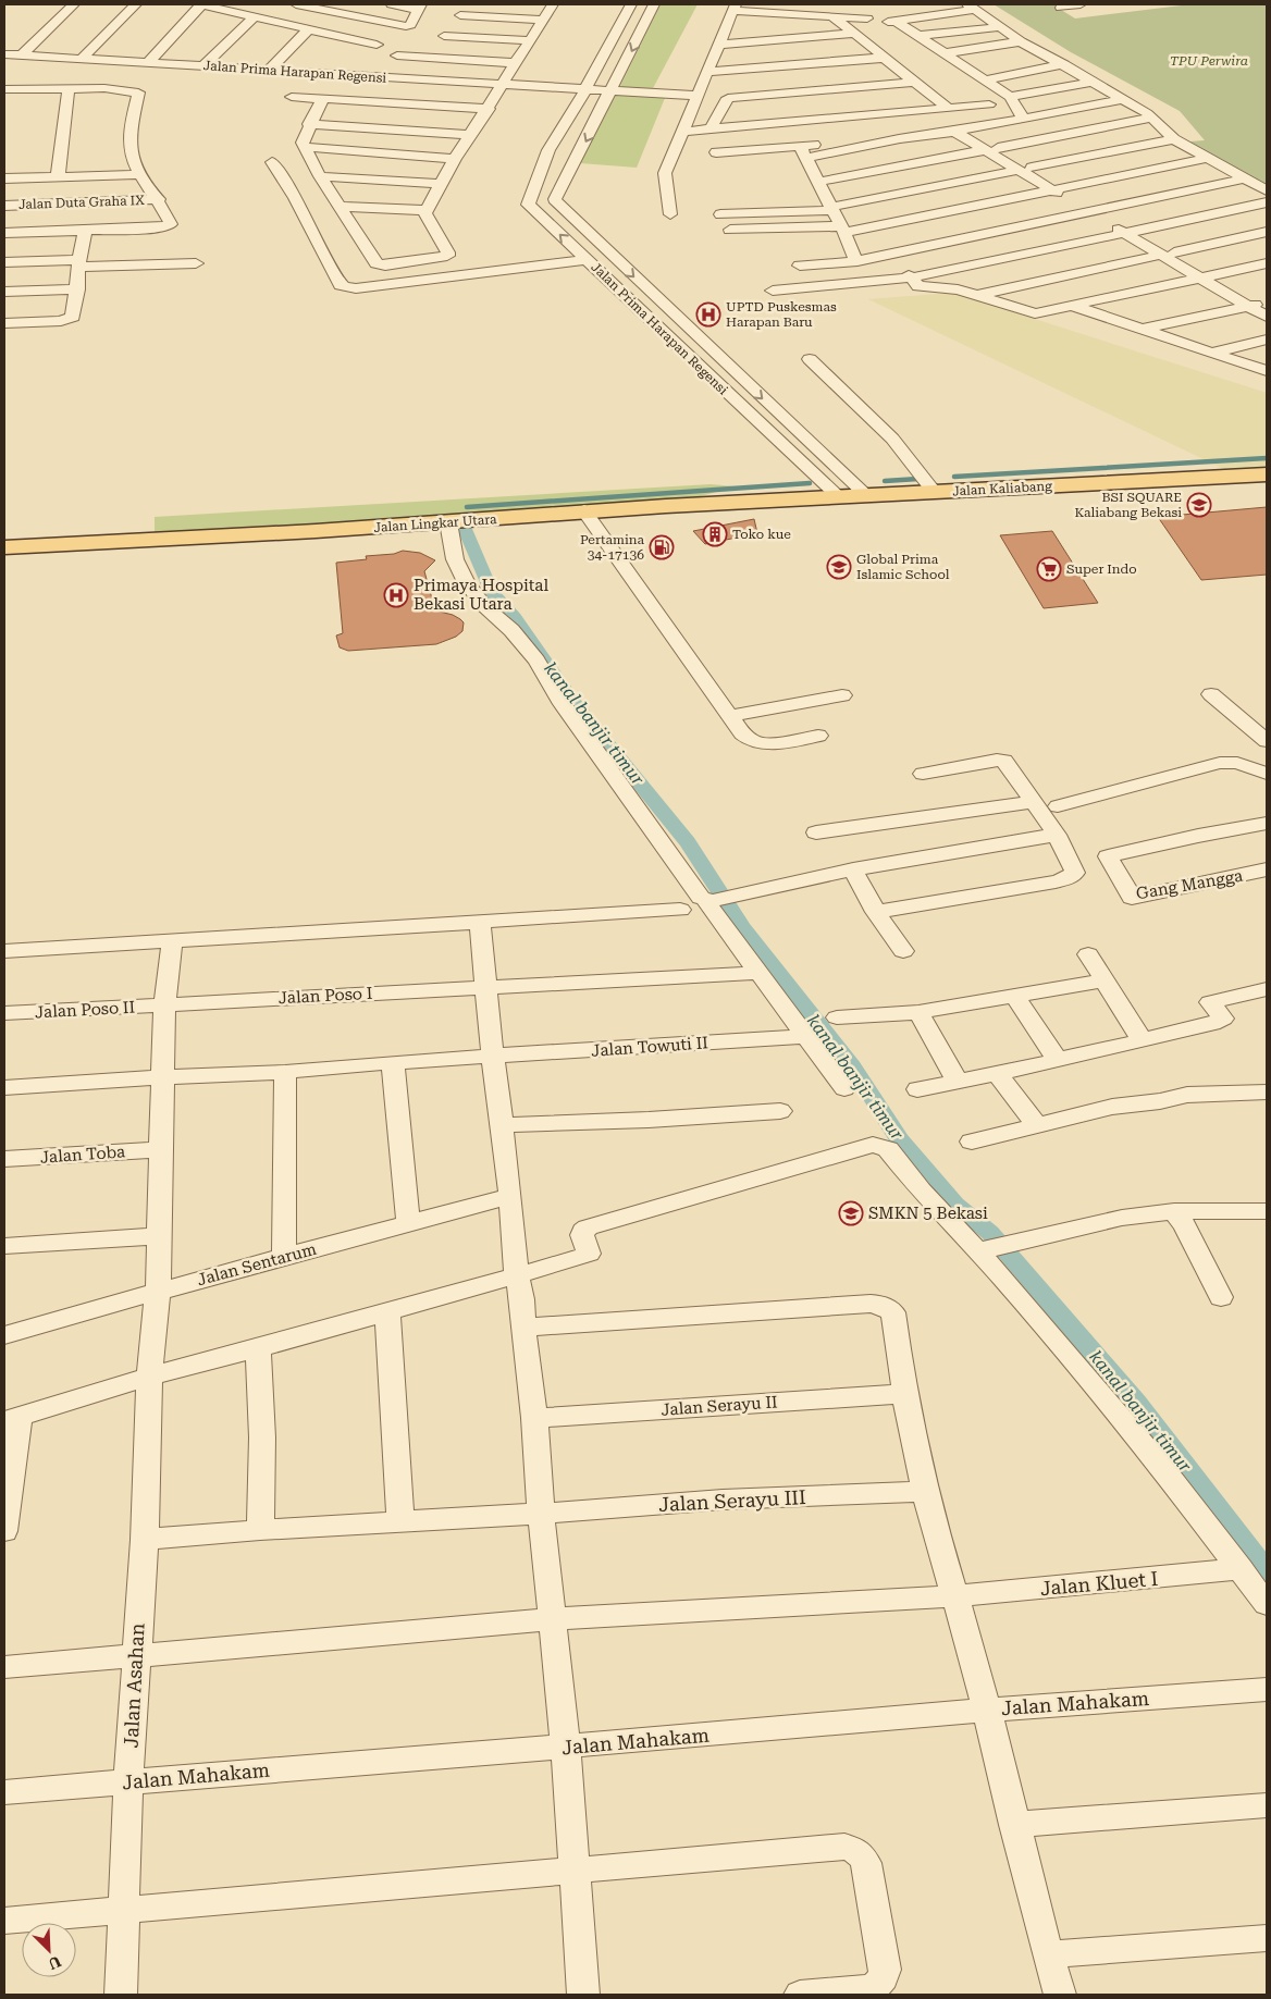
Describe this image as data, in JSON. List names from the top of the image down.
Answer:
{
  "streets": {
    "main road": ["Jalan Kaliabang", "Jalan Lingkar Utara"],
    "street": [
      "Jalan Prima Harapan Regensi",
      "Jalan Duta Graha IX",
      "Gang Mangga",
      "Jalan Poso I",
      "Jalan Poso II",
      "Jalan Towuti II",
      "Jalan Toba",
      "Jalan Sentarum",
      "Jalan Serayu II",
      "Jalan Serayu III",
      "Jalan Kluet I",
      "Jalan Asahan",
      "Jalan Mahakam"
    ]
  },
  "crossings": [
    ["Jalan Prima Harapan Regensi", "Jalan Kaliabang"],
    ["Jalan Prima Harapan Regensi", "Jalan Lingkar Utara"],
    ["Jalan Kaliabang", "Jalan Lingkar Utara"],
    ["Jalan Poso I", "Jalan Poso II"],
    ["Jalan Poso I", "Jalan Asahan"],
    ["Jalan Poso II", "Jalan Asahan"],
    ["Jalan Towuti II", "Jalan Asahan"],
    ["Jalan Toba", "Jalan Asahan"],
    ["Jalan Sentarum", "Jalan Asahan"],
    ["Jalan Serayu III", "Jalan Asahan"],
    ["Jalan Kluet I", "Jalan Asahan"],
    ["Jalan Asahan", "Jalan Mahakam"]
  ],
  "water": ["kanal banjir timur"],
  "parks": ["TPU Perwira"],
  "places": {
    "hospital": ["UPTD Puskesmas Harapan Baru", "Primaya Hospital Bekasi Utara"],
    "school or university": ["BSI SQUARE Kaliabang Bekasi", "Global Prima Islamic School", "SMKN 5 Bekasi"],
    "building": ["Toko kue"],
    "fuel station": ["Pertamina 34-17136"],
    "supermarket": ["Super Indo"]
  },
  "north": "bottom right"
}
